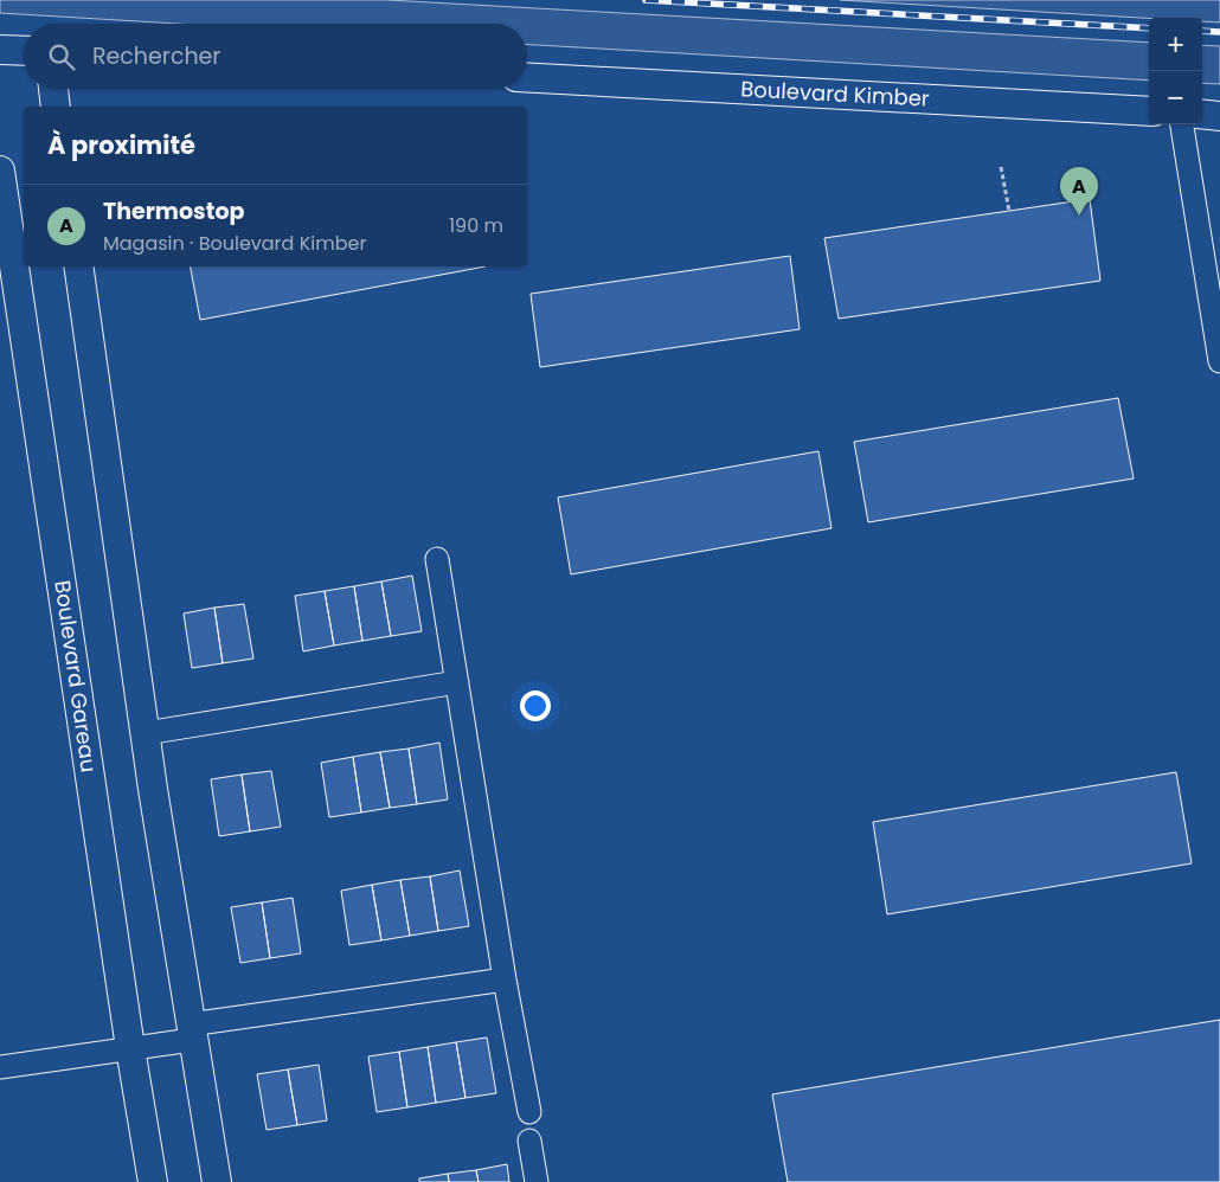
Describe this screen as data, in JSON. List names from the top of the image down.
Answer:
{
  "streets": {
    "street": ["Boulevard Kimber", "Boulevard Gareau"]
  },
  "page": {
    "map_buttons": ["+", "−"],
    "search": "Rechercher",
    "heading": "À proximité",
    "pins": "A",
    "list": [
      {
        "mark": "A",
        "name": "Thermostop",
        "note": "Magasin · Boulevard Kimber",
        "value": "190 m"
      }
    ]
  }
}
